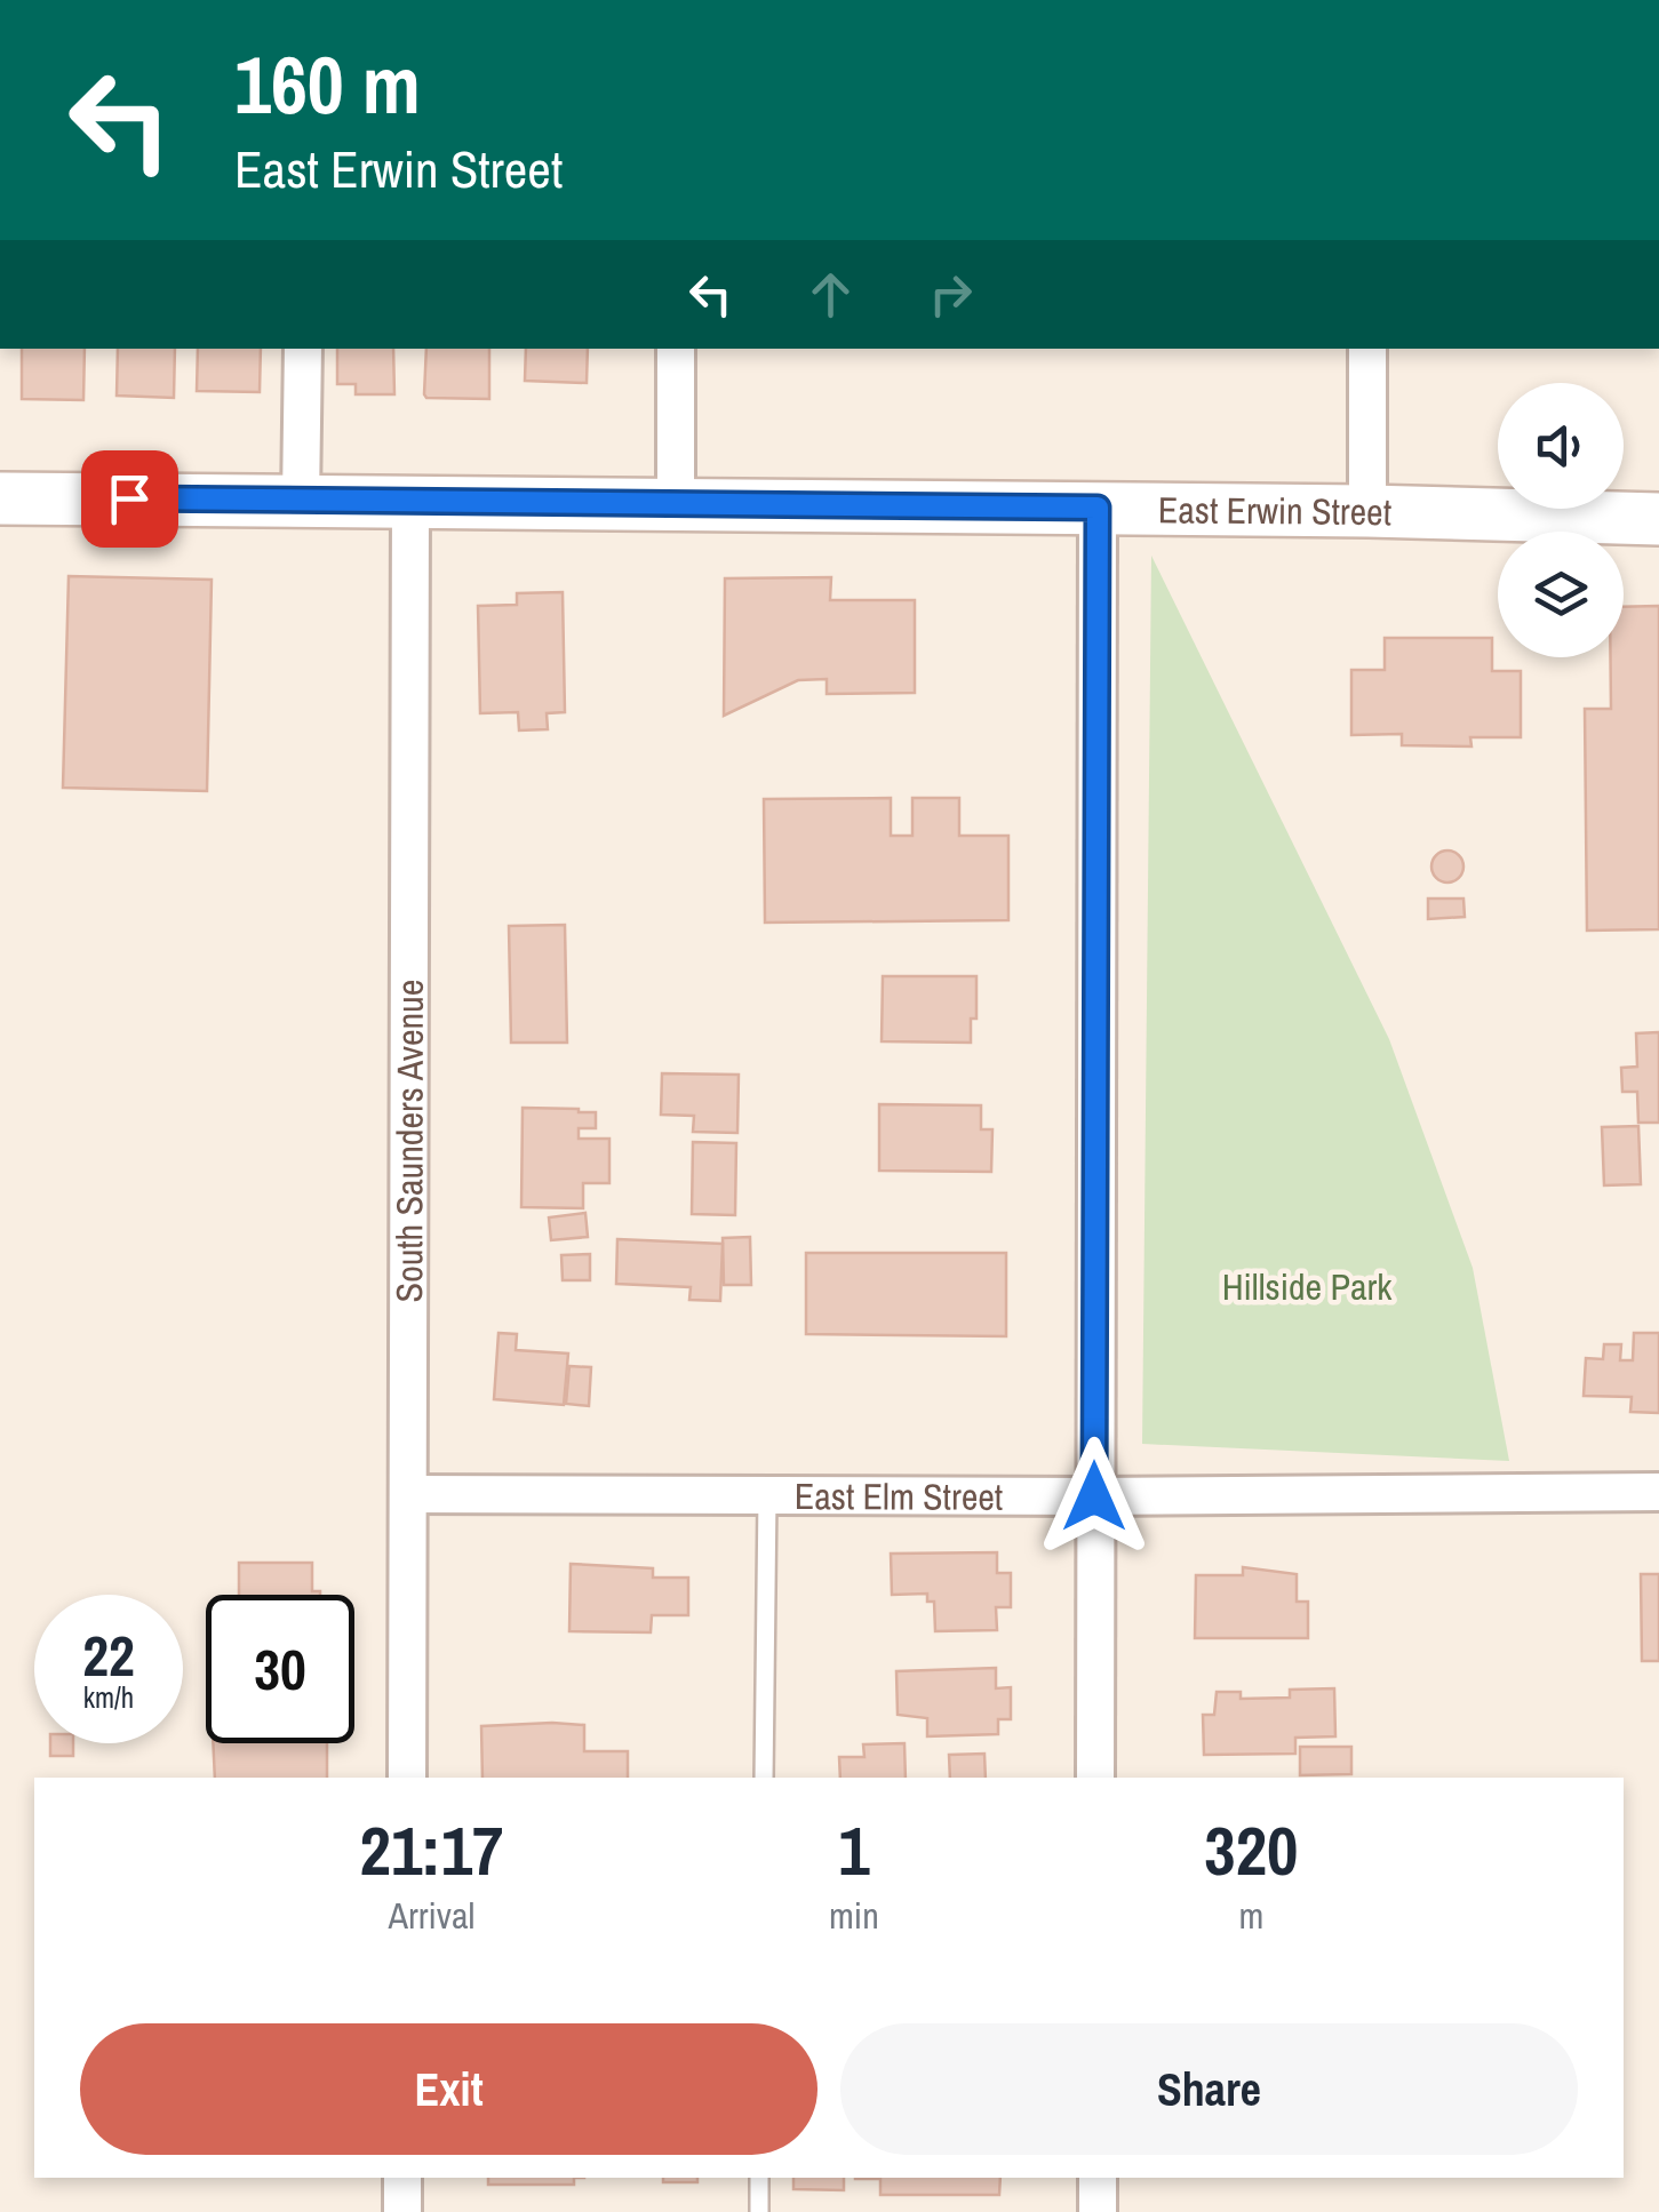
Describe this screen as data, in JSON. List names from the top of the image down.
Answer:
{
  "streets": {
    "main road": ["East Erwin Street"],
    "street": ["South Saunders Avenue", "East Elm Street"]
  },
  "crossings": [
    ["East Erwin Street", "South Saunders Avenue"],
    ["South Saunders Avenue", "East Elm Street"]
  ],
  "parks": ["Hillside Park"],
  "page": {
    "turn": ["160 m", "East Erwin Street"],
    "speed": "22 km/h",
    "limit": "30",
    "eta": [
      "21:17",
      "Arrival",
      "1",
      "min",
      "320",
      "m"
    ],
    "buttons": ["Exit", "Share"]
  }
}
